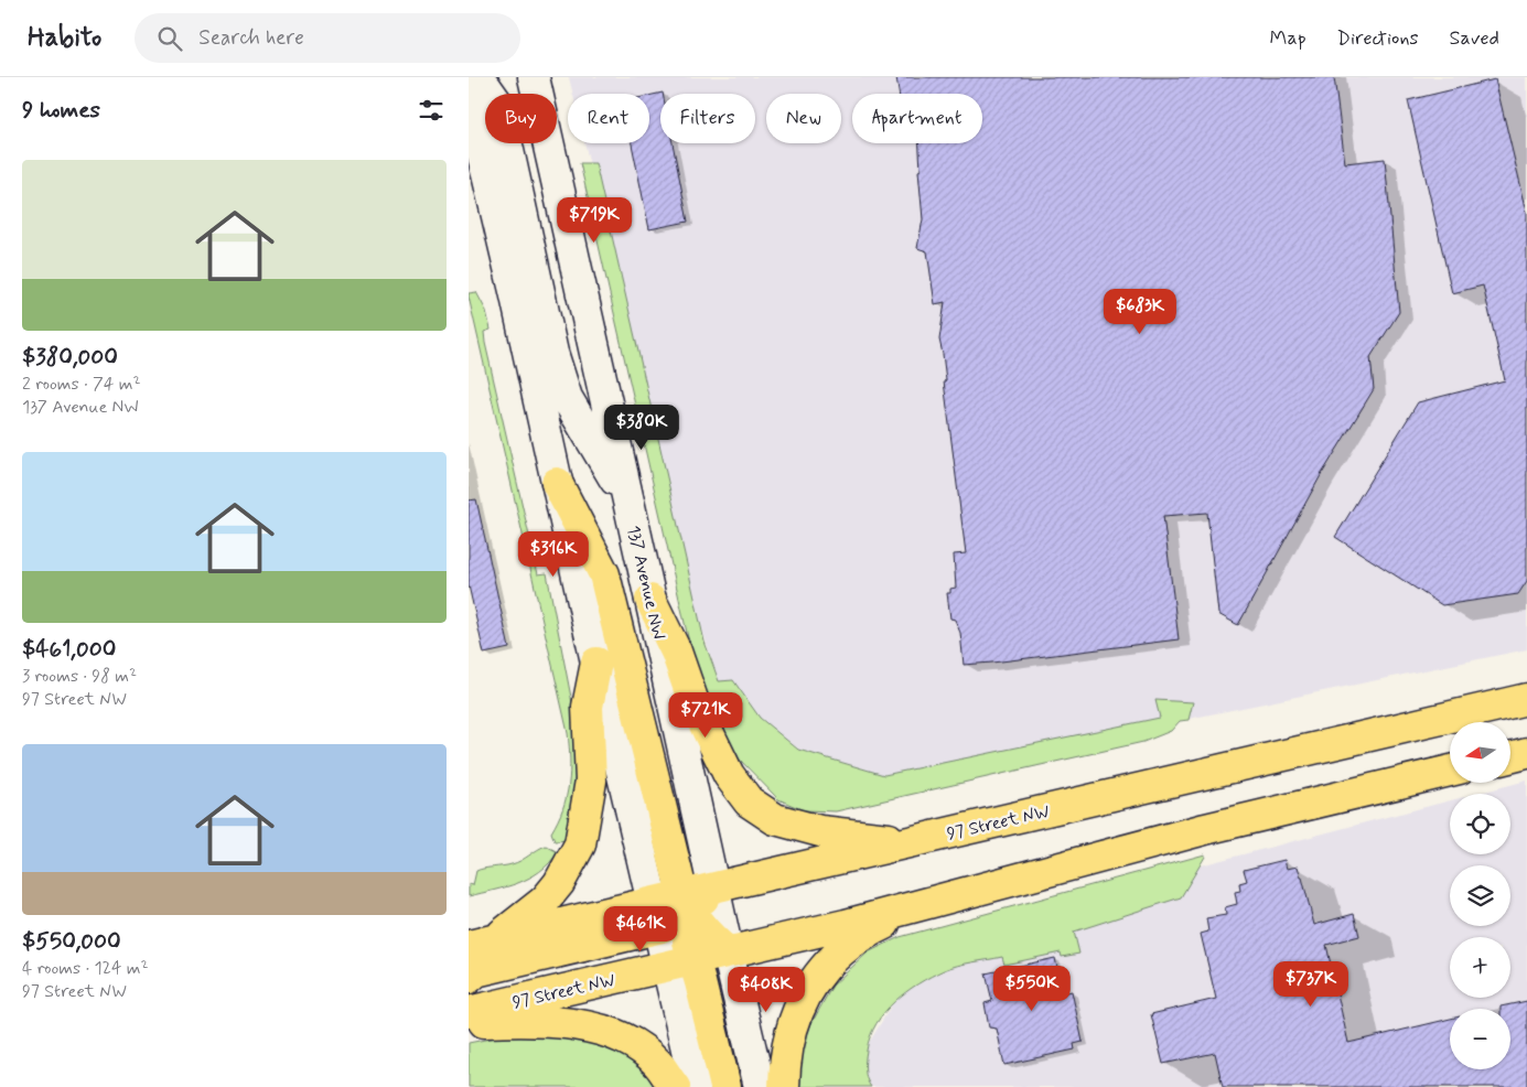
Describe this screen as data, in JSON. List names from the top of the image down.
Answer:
{
  "streets": {
    "main road": ["137 Avenue NW", "97 Street NW"]
  },
  "crossings": [
    ["137 Avenue NW", "97 Street NW"]
  ],
  "north": "left",
  "page": {
    "header": "Habito",
    "search": "Search here",
    "nav": ["Map", "Directions", "Saved"],
    "heading": "9 homes",
    "chip": [
      "Buy",
      "Rent",
      "Filters",
      "New",
      "Apartment"
    ],
    "list": [
      {
        "name": "$380,000",
        "note": "2 rooms · 74 m² · 137 Avenue NW"
      },
      {
        "name": "$461,000",
        "note": "3 rooms · 98 m² · 97 Street NW"
      },
      {
        "name": "$550,000",
        "note": "4 rooms · 124 m² · 97 Street NW"
      }
    ],
    "price": [
      "$719K",
      "$683K",
      "$380K",
      "$316K",
      "$721K",
      "$461K",
      "$737K",
      "$550K",
      "$408K"
    ],
    "map_buttons": ["+", "−"]
  }
}
